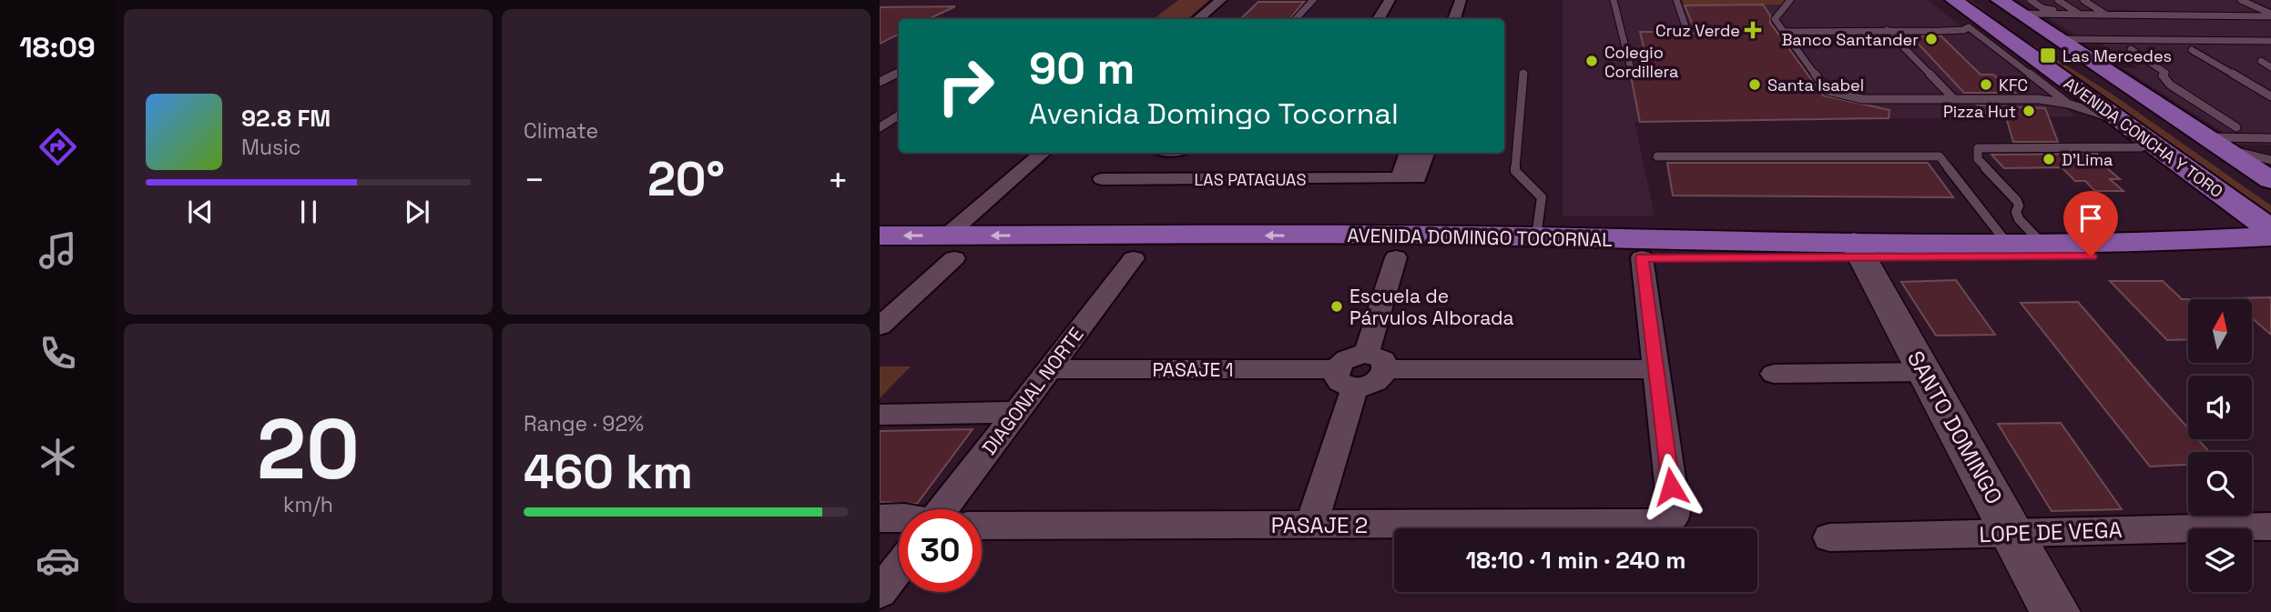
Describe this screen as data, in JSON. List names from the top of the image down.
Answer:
{
  "streets": {
    "main road": ["AVENIDA CONCHA Y TORO", "AVENIDA DOMINGO TOCORNAL"],
    "street": [
      "LAS PATAGUAS",
      "PASAJE 1",
      "DIAGONAL NORTE",
      "SANTO DOMINGO",
      "PASAJE 2",
      "LOPE DE VEGA"
    ]
  },
  "crossings": [
    ["AVENIDA DOMINGO TOCORNAL", "DIAGONAL NORTE"],
    ["AVENIDA DOMINGO TOCORNAL", "SANTO DOMINGO"],
    ["PASAJE 1", "DIAGONAL NORTE"],
    ["SANTO DOMINGO", "LOPE DE VEGA"]
  ],
  "places": {
    "health": ["Cruz Verde"],
    "other": [
      "Banco Santander",
      "Colegio Cordillera",
      "Santa Isabel",
      "KFC",
      "Pizza Hut",
      "D'Lima",
      "Escuela de Párvulos Alborada"
    ],
    "transit": ["Las Mercedes"]
  },
  "north": "top",
  "page": {
    "tabs": "18:09",
    "tile": [
      "Climate",
      ["20", "km/h"],
      ["Range · 92%", "460 km"]
    ],
    "turn": ["90 m", "Avenida Domingo Tocornal"],
    "song": ["92.8 FM", "Music"],
    "heat": ["−", "20°", "+"],
    "limit": "30",
    "trip": "18:10 · 1 min · 240 m"
  }
}
